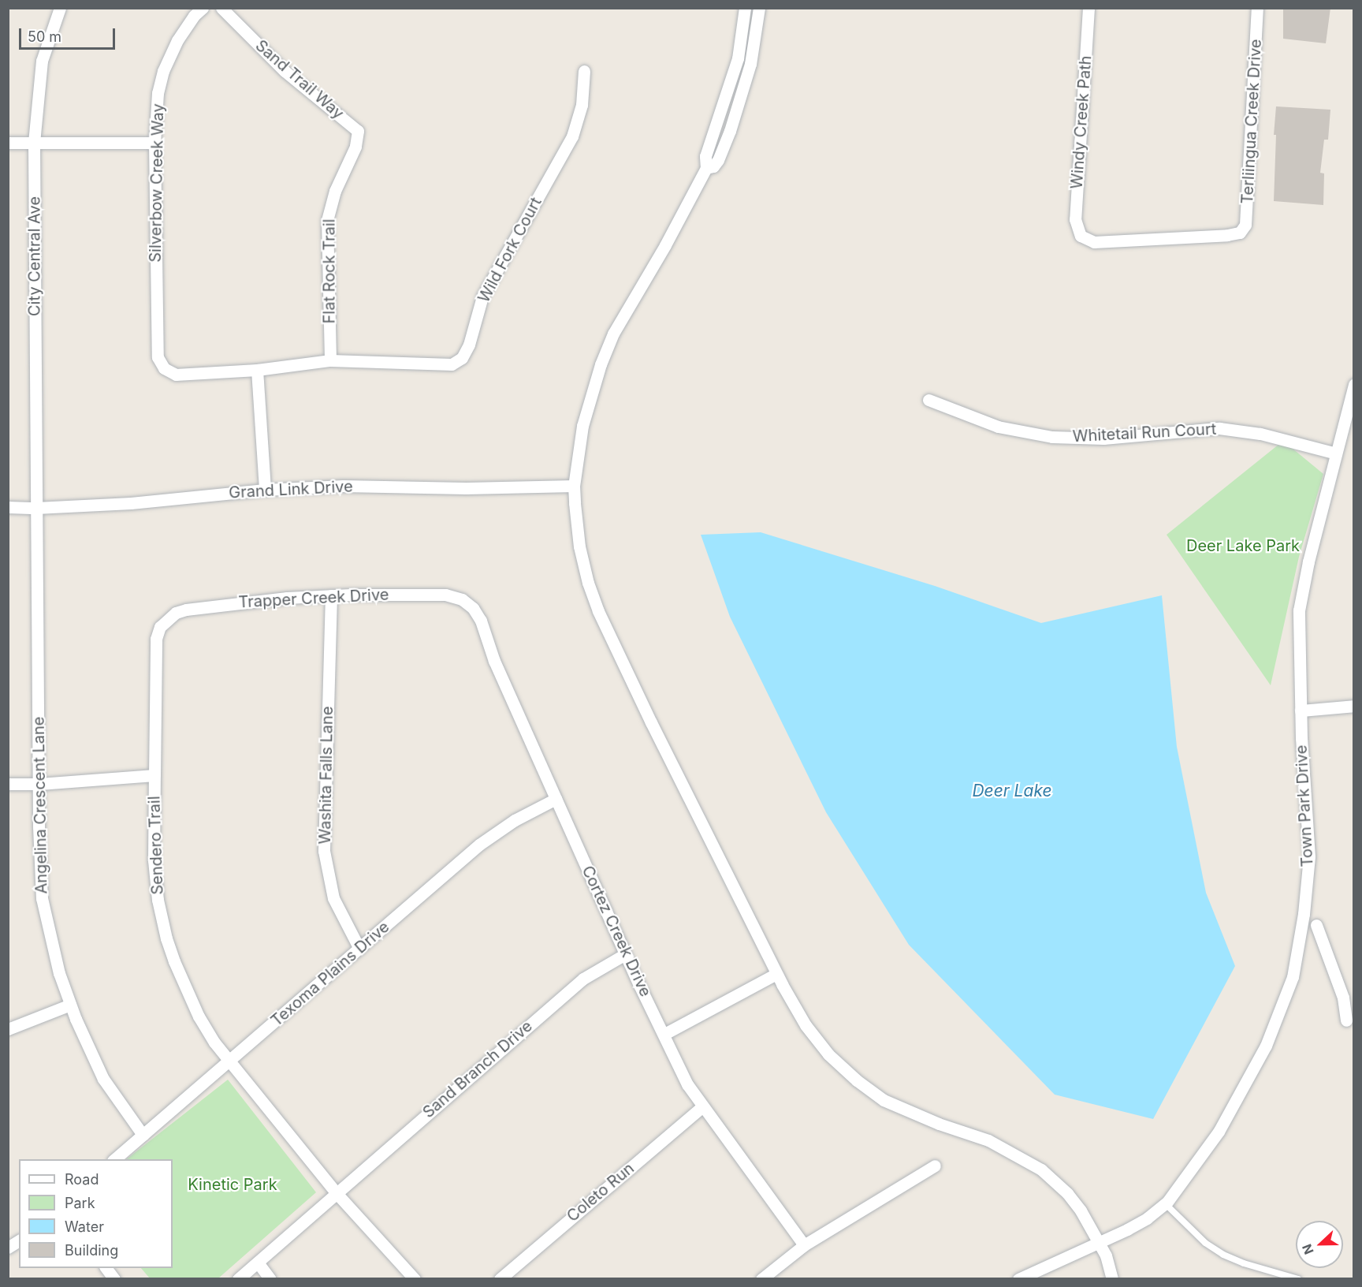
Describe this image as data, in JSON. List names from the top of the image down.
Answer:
{
  "streets": {
    "street": [
      "Sand Trail Way",
      "Terliingua Creek Drive",
      "Windy Creek Path",
      "Silverbow Creek Way",
      "Wild Fork Court",
      "City Central Ave",
      "Flat Rock Trail",
      "Whitetail Run Court",
      "Grand Link Drive",
      "Trapper Creek Drive",
      "Washita Falls Lane",
      "Angelina Crescent Lane",
      "Town Park Drive",
      "Sendero Trail",
      "Cortez Creek Drive",
      "Texoma Plains Drive",
      "Sand Branch Drive",
      "Coleto Run"
    ]
  },
  "crossings": [
    ["Sand Trail Way", "Flat Rock Trail"],
    ["Terliingua Creek Drive", "Windy Creek Path"],
    ["Silverbow Creek Way", "Wild Fork Court"],
    ["Wild Fork Court", "Flat Rock Trail"],
    ["City Central Ave", "Grand Link Drive"],
    ["City Central Ave", "Angelina Crescent Lane"],
    ["Whitetail Run Court", "Town Park Drive"],
    ["Grand Link Drive", "Angelina Crescent Lane"],
    ["Trapper Creek Drive", "Washita Falls Lane"],
    ["Trapper Creek Drive", "Sendero Trail"],
    ["Trapper Creek Drive", "Cortez Creek Drive"],
    ["Washita Falls Lane", "Texoma Plains Drive"],
    ["Angelina Crescent Lane", "Texoma Plains Drive"],
    ["Sendero Trail", "Texoma Plains Drive"],
    ["Sendero Trail", "Sand Branch Drive"],
    ["Cortez Creek Drive", "Texoma Plains Drive"],
    ["Cortez Creek Drive", "Sand Branch Drive"],
    ["Cortez Creek Drive", "Coleto Run"]
  ],
  "water": ["Deer Lake"],
  "parks": ["Deer Lake Park", "Kinetic Park"],
  "legend": [
    "Road",
    "Park",
    "Water",
    "Building"
  ],
  "scale_bar": "50 m",
  "north": "left"
}
